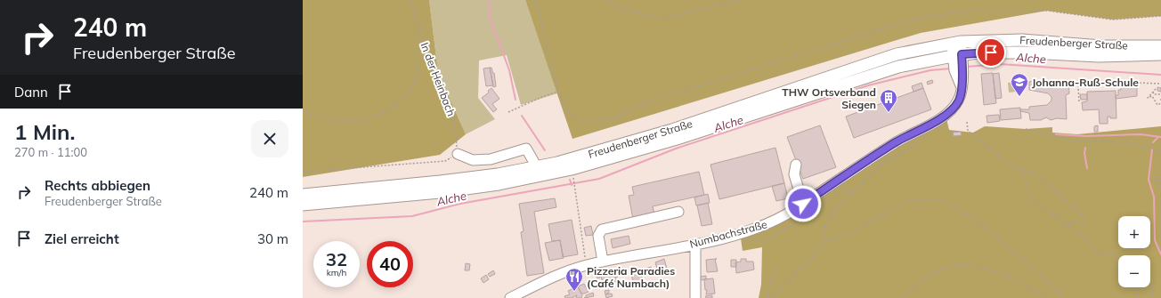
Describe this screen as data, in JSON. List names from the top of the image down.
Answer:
{
  "streets": {
    "main road": ["Freudenberger Straße"],
    "street": ["Numbachstraße"],
    "path": ["In der Heinbach"]
  },
  "crossings": [
    ["Freudenberger Straße", "Numbachstraße"]
  ],
  "water": ["Alche"],
  "places": {
    "school or university": ["Johanna-Ruß-Schule"],
    "building": ["THW Ortsverband Siegen"],
    "restaurant": ["Pizzeria Paradies (Café Numbach)"]
  },
  "page": {
    "turn": ["240 m", "Freudenberger Straße"],
    "then": "Dann",
    "heading": ["1 Min.", "270 m · 11:00"],
    "list": [
      {
        "name": "Rechts abbiegen",
        "note": "Freudenberger Straße",
        "value": "240 m"
      },
      {
        "name": "Ziel erreicht",
        "value": "30 m"
      }
    ],
    "map_buttons": ["+", "−"],
    "speed": "32 km/h",
    "limit": "40"
  }
}
